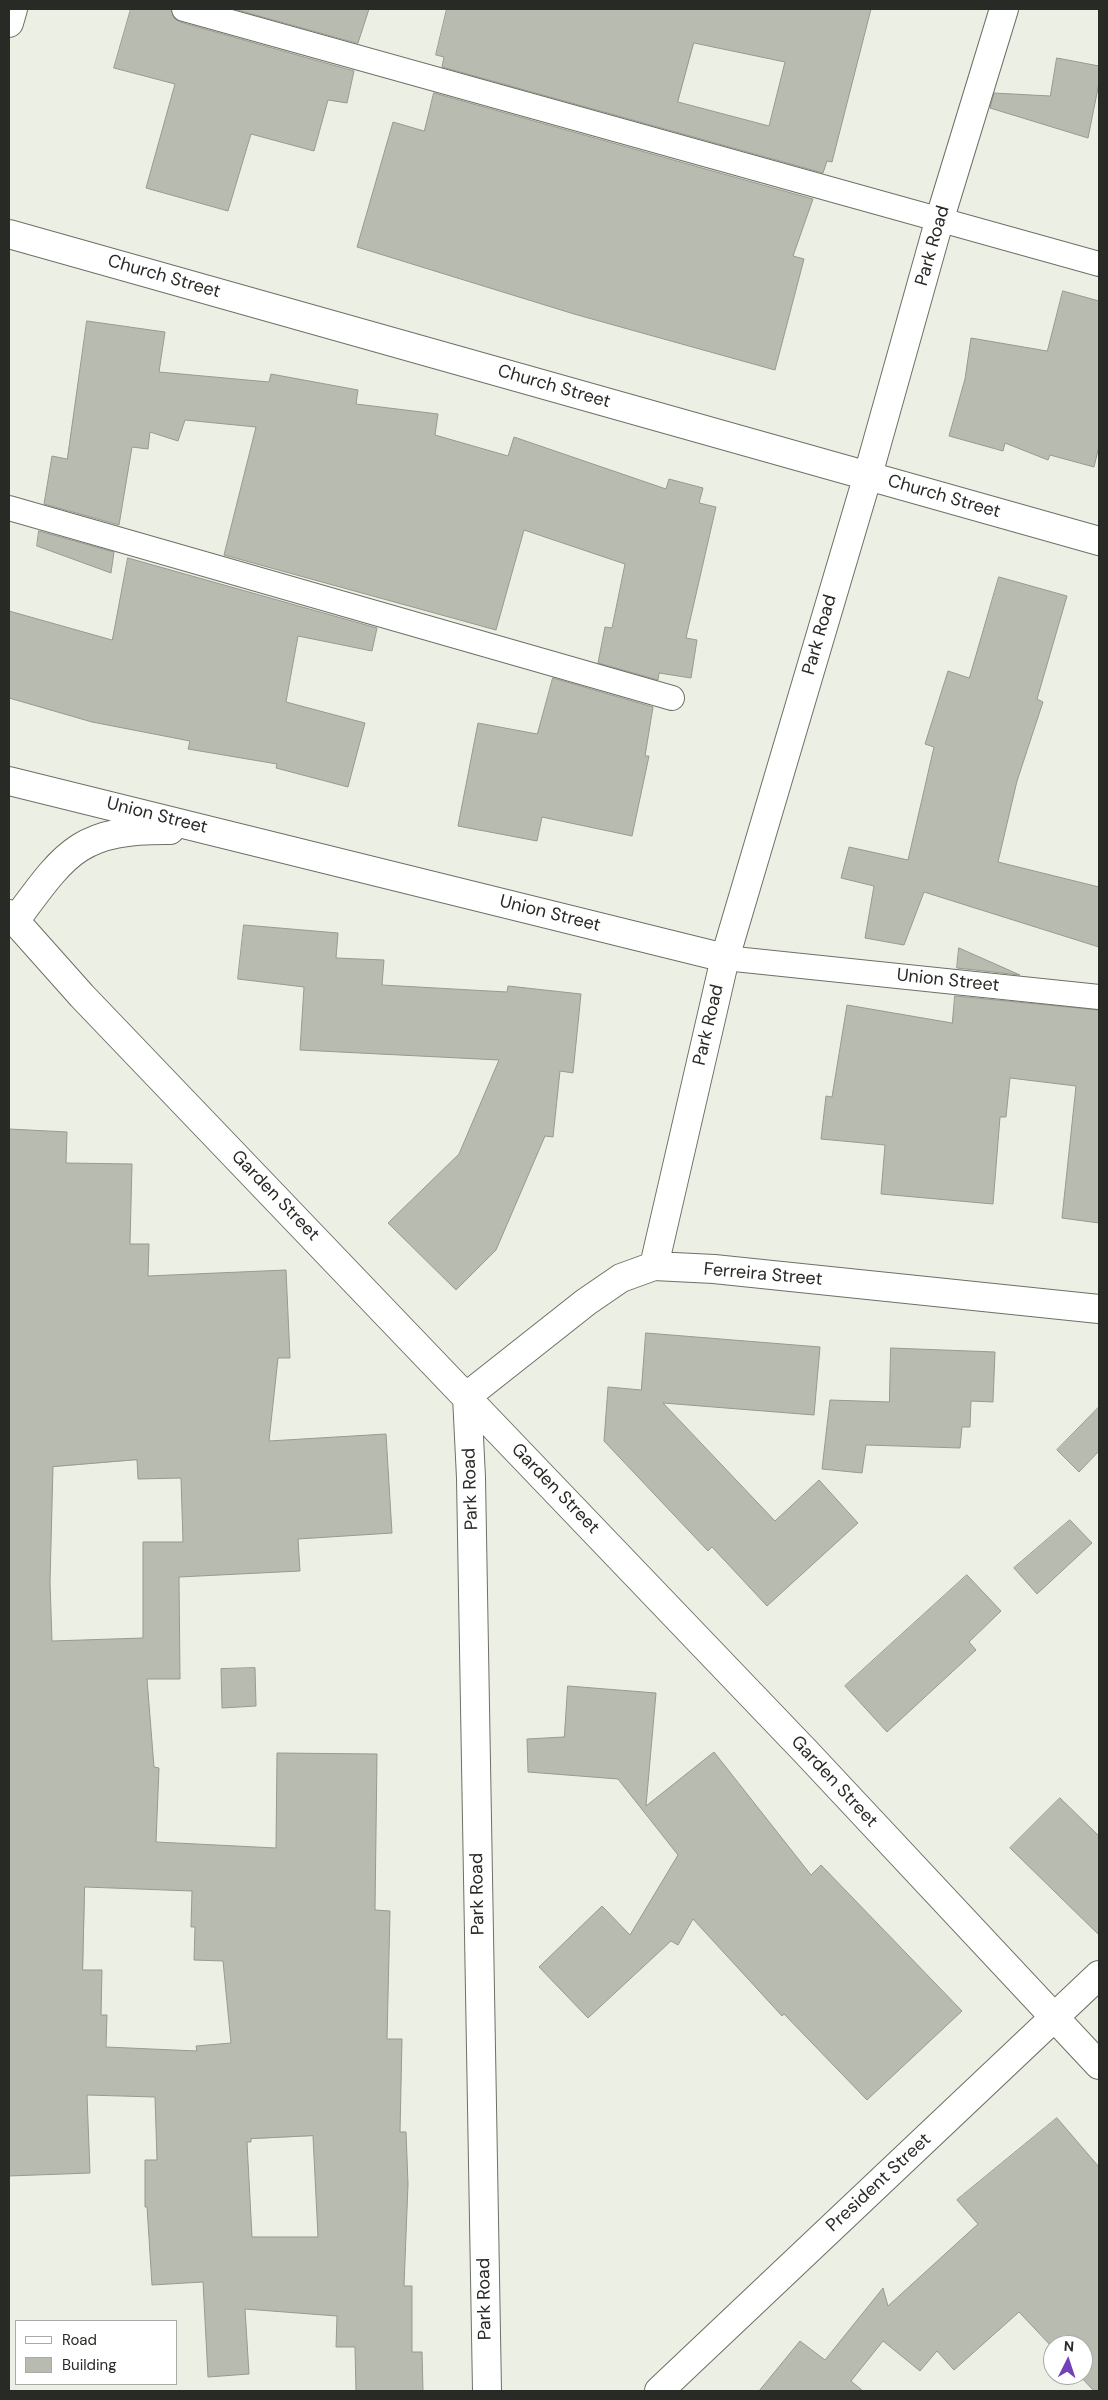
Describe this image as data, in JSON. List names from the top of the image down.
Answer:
{
  "streets": {
    "street": [
      "Park Road",
      "Church Street",
      "Union Street",
      "Garden Street",
      "Ferreira Street",
      "President Street"
    ]
  },
  "crossings": [
    ["Park Road", "Church Street"],
    ["Park Road", "Union Street"],
    ["Park Road", "Garden Street"],
    ["Park Road", "Ferreira Street"],
    ["Garden Street", "Ferreira Street"],
    ["Garden Street", "President Street"]
  ],
  "legend": ["Road", "Building"],
  "north": "top"
}
